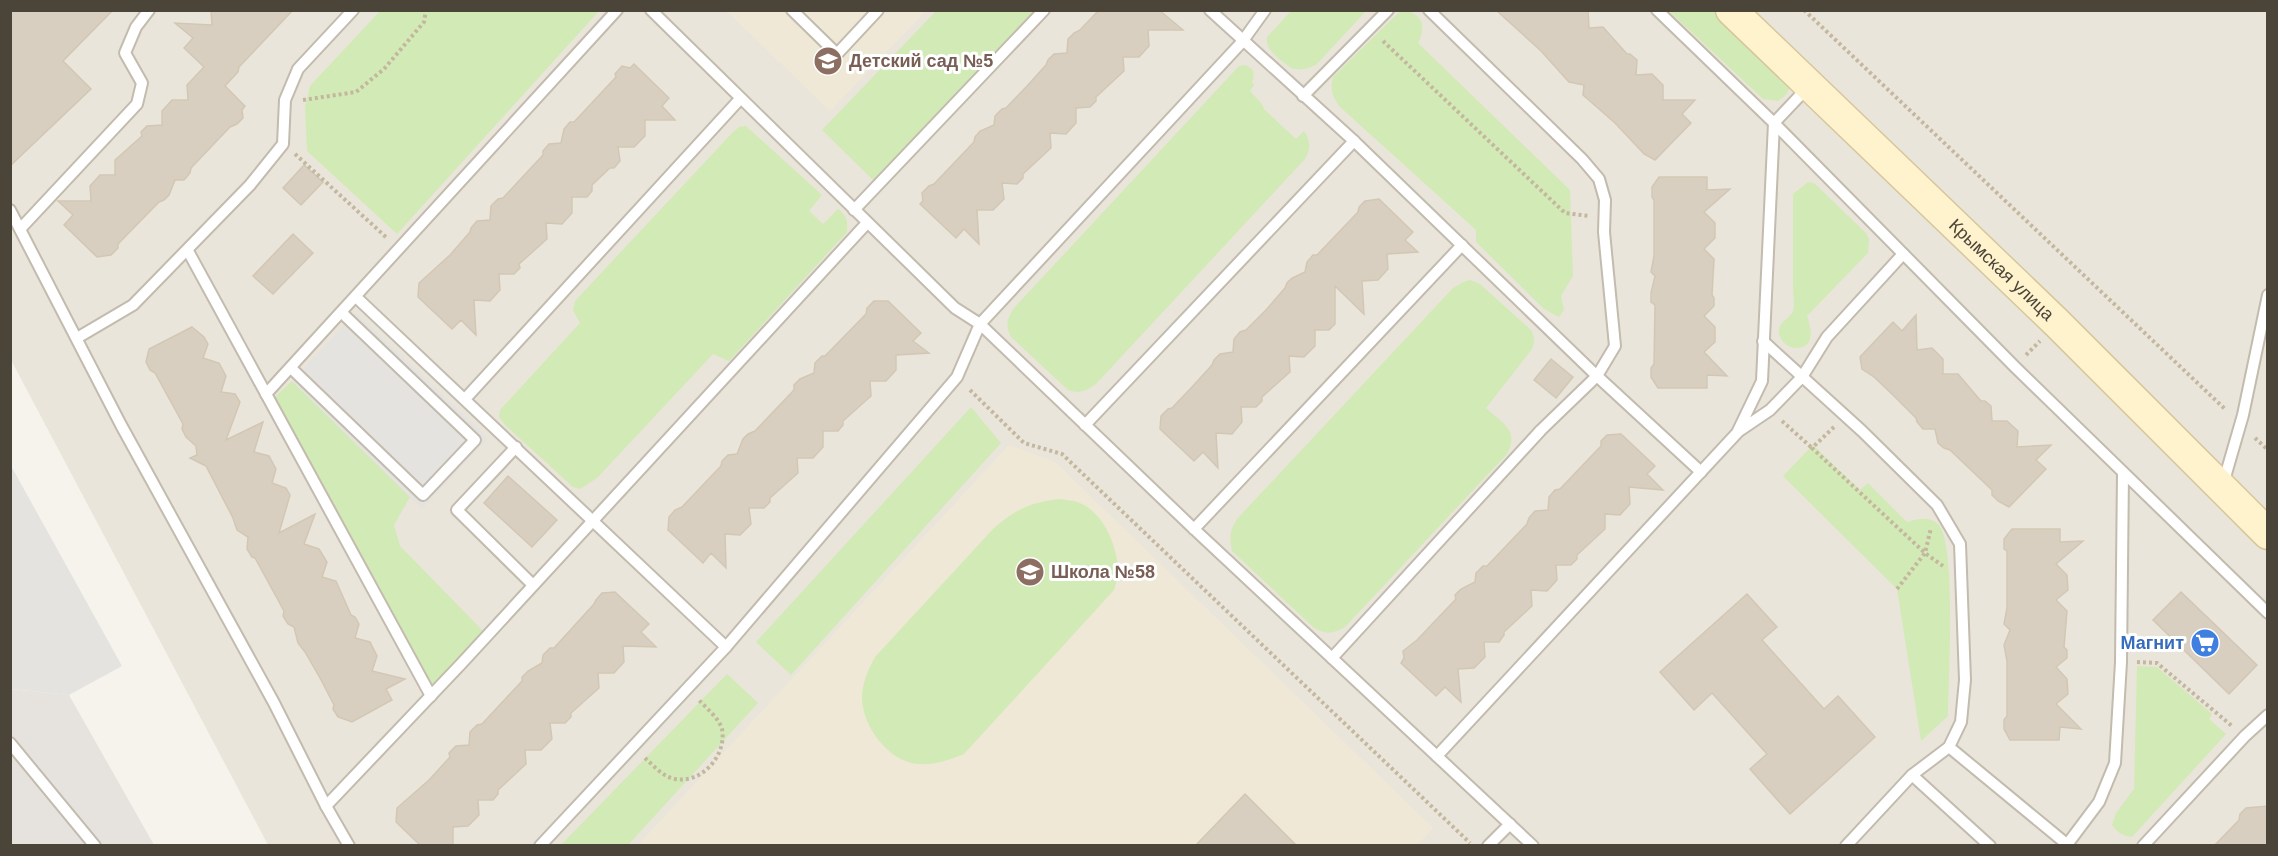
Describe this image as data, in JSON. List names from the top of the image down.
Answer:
{
  "streets": {
    "street": ["Крымская улица"]
  },
  "places": {
    "school or university": ["Детский сад №5", "Школа №58"],
    "supermarket": ["Магнит"]
  }
}
